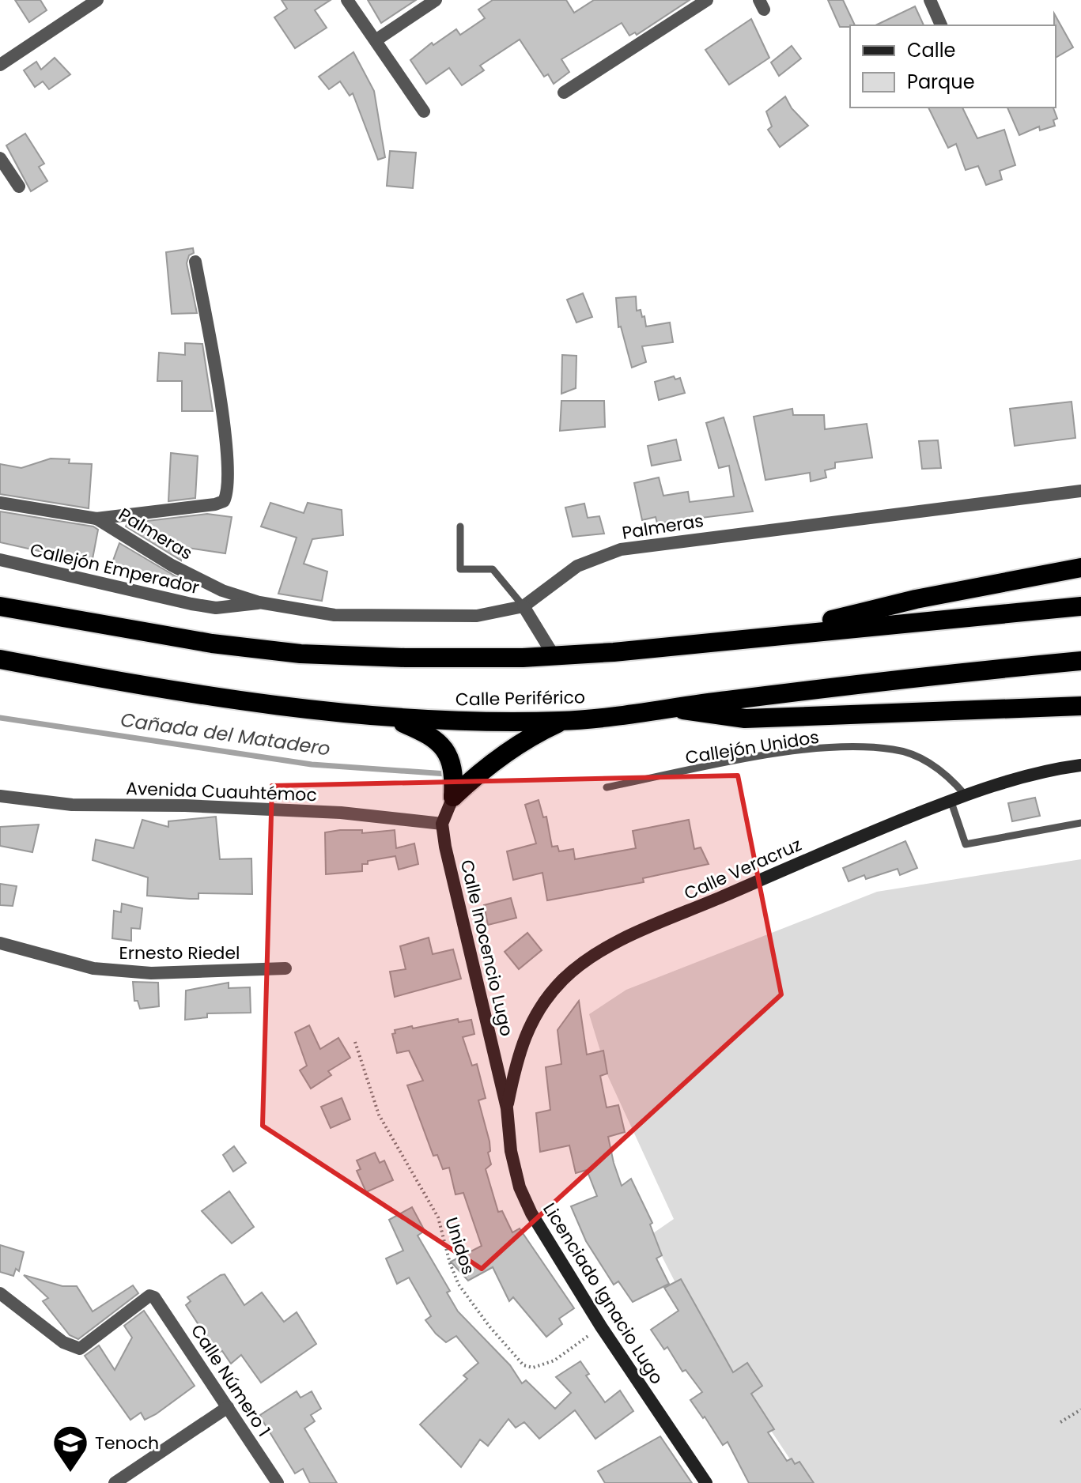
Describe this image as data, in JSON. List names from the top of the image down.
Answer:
{
  "streets": {
    "highway": ["Calle Periférico"],
    "main road": ["Calle Veracruz", "Calle Inocencio Lugo", "Licenciado Ignacio Lugo"],
    "street": [
      "Palmeras",
      "Callejón Emperador",
      "Avenida Cuauhtémoc",
      "Ernesto Riedel",
      "Calle Número 1"
    ],
    "lane": ["Callejón Unidos"],
    "path": ["Unidos"]
  },
  "crossings": [
    ["Palmeras", "Callejón Emperador"],
    ["Callejón Unidos", "Calle Veracruz"],
    ["Avenida Cuauhtémoc", "Calle Inocencio Lugo"],
    ["Calle Veracruz", "Calle Inocencio Lugo"],
    ["Calle Veracruz", "Licenciado Ignacio Lugo"],
    ["Calle Inocencio Lugo", "Licenciado Ignacio Lugo"],
    ["Unidos", "Licenciado Ignacio Lugo"]
  ],
  "water": ["Cañada del Matadero"],
  "places": {
    "school or university": ["Tenoch"]
  },
  "legend": ["Calle", "Parque"]
}
